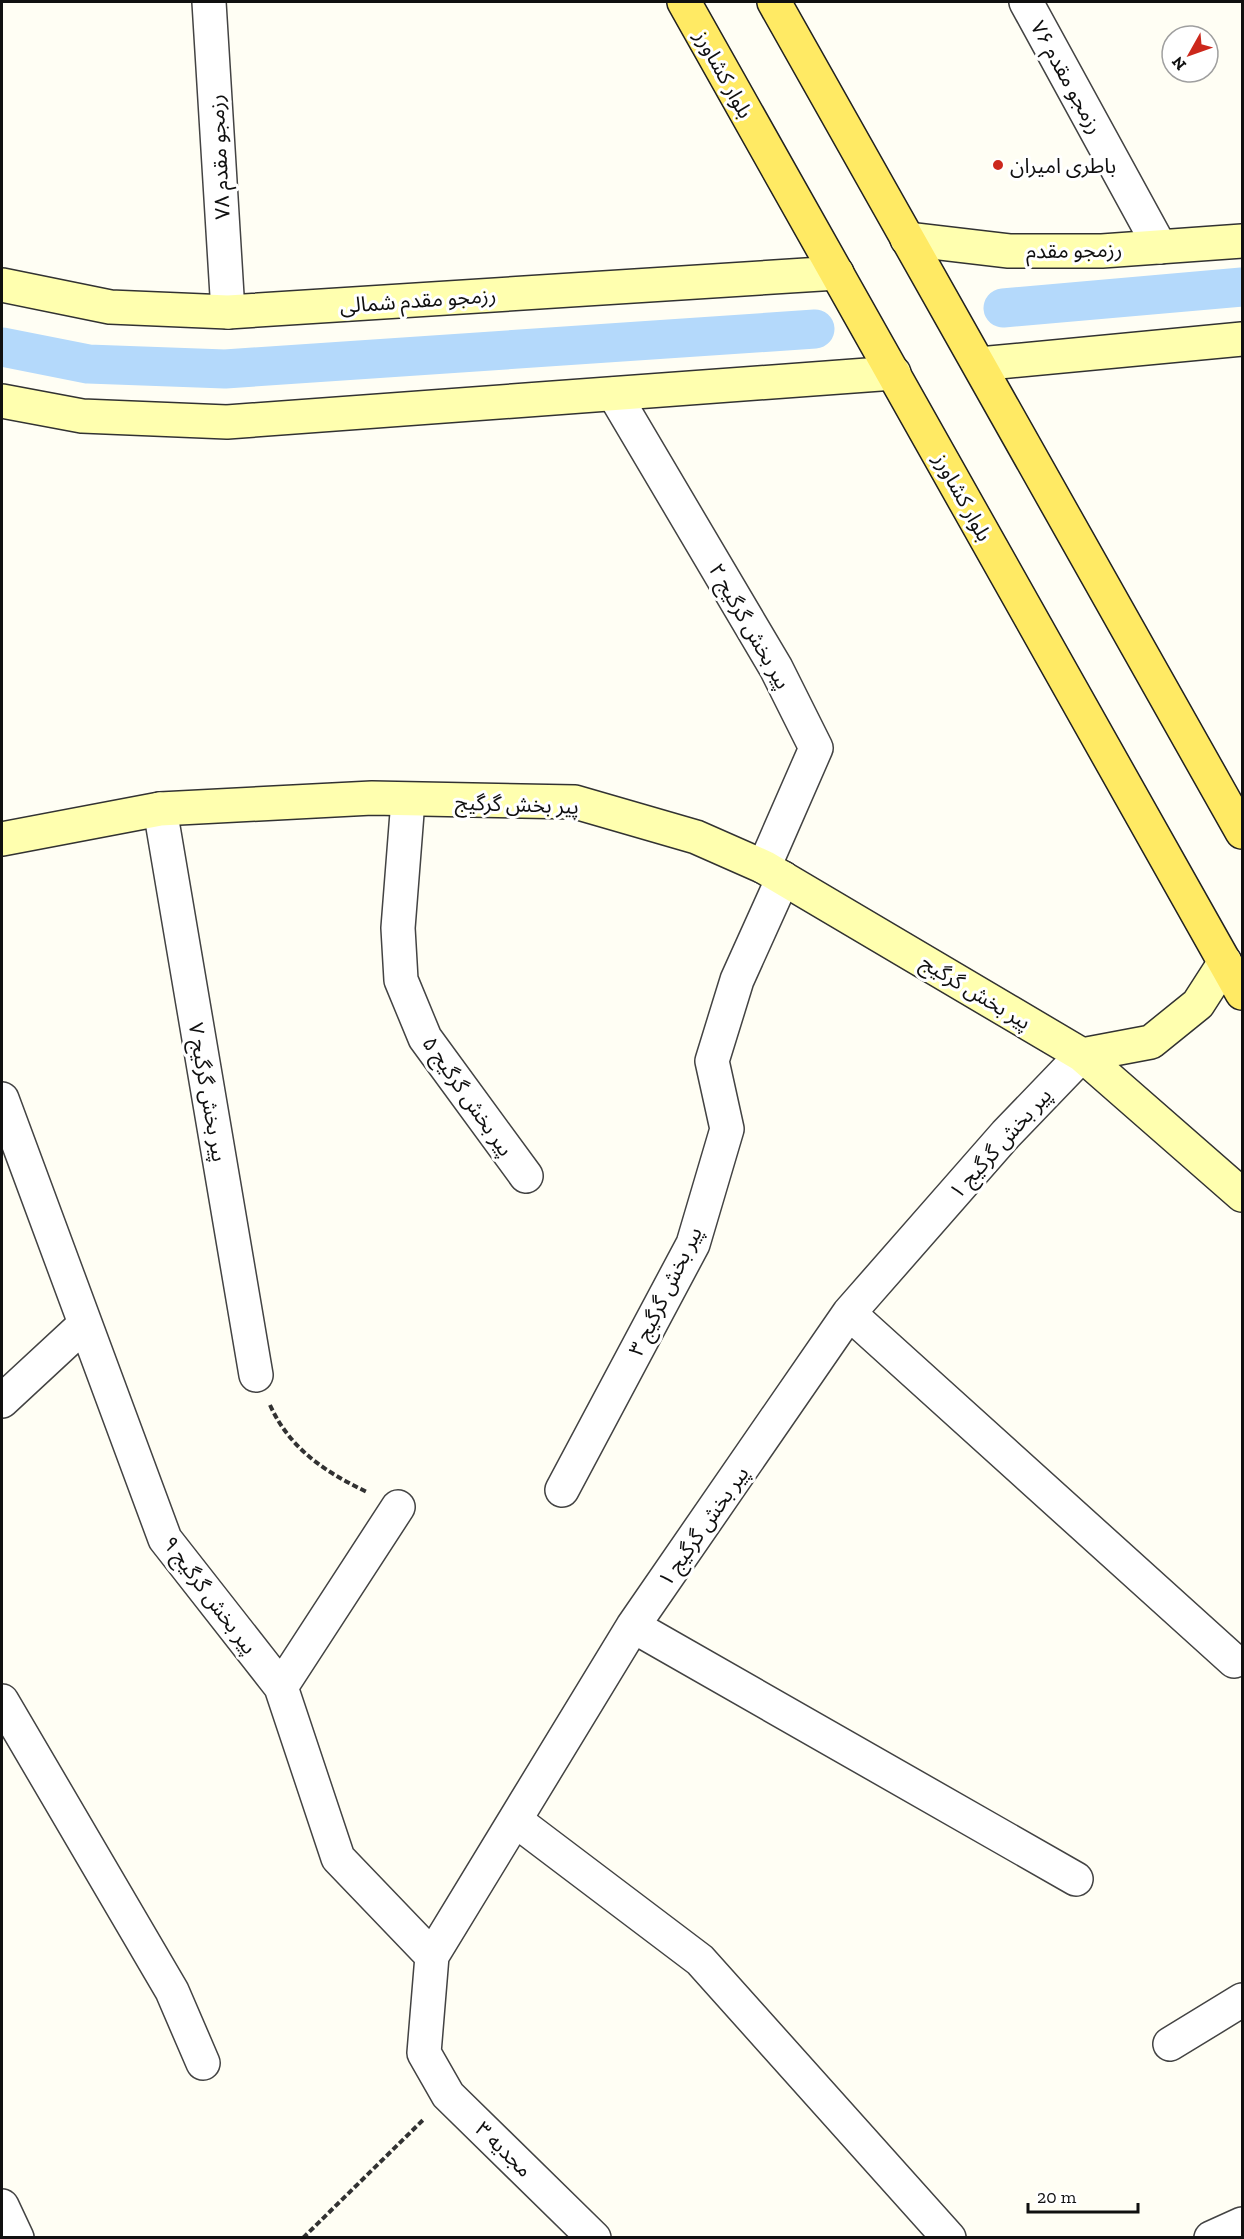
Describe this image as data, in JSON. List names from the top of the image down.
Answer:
{
  "streets": {
    "main road": ["بلوار کشاورز"],
    "street": [
      "رزمجو مقدم ۷۶",
      "رزمجو مقدم ۷۸",
      "رزمجو مقدم",
      "رزمجو مقدم شمالی",
      "پیر بخش گرگیج ۲",
      "پیر بخش گرگیج",
      "پیر بخش گرگیج ۷",
      "پیر بخش گرگیج ۵",
      "پیر بخش گرگیج ۱",
      "پیر بخش گرگیج ۳",
      "پیر بخش گرگیج ۹",
      "مجدیه ۳"
    ]
  },
  "crossings": [
    ["بلوار کشاورز", "رزمجو مقدم شمالی"],
    ["رزمجو مقدم ۷۶", "رزمجو مقدم"],
    ["رزمجو مقدم ۷۸", "رزمجو مقدم شمالی"],
    ["پیر بخش گرگیج ۲", "پیر بخش گرگیج"],
    ["پیر بخش گرگیج ۲", "پیر بخش گرگیج ۳"],
    ["پیر بخش گرگیج", "پیر بخش گرگیج ۷"],
    ["پیر بخش گرگیج", "پیر بخش گرگیج ۵"],
    ["پیر بخش گرگیج", "پیر بخش گرگیج ۱"],
    ["پیر بخش گرگیج", "پیر بخش گرگیج ۳"],
    ["پیر بخش گرگیج ۱", "پیر بخش گرگیج ۹"],
    ["پیر بخش گرگیج ۱", "مجدیه ۳"]
  ],
  "places": ["باطری امیران"],
  "scale_bar": "20 m",
  "north": "bottom left"
}
